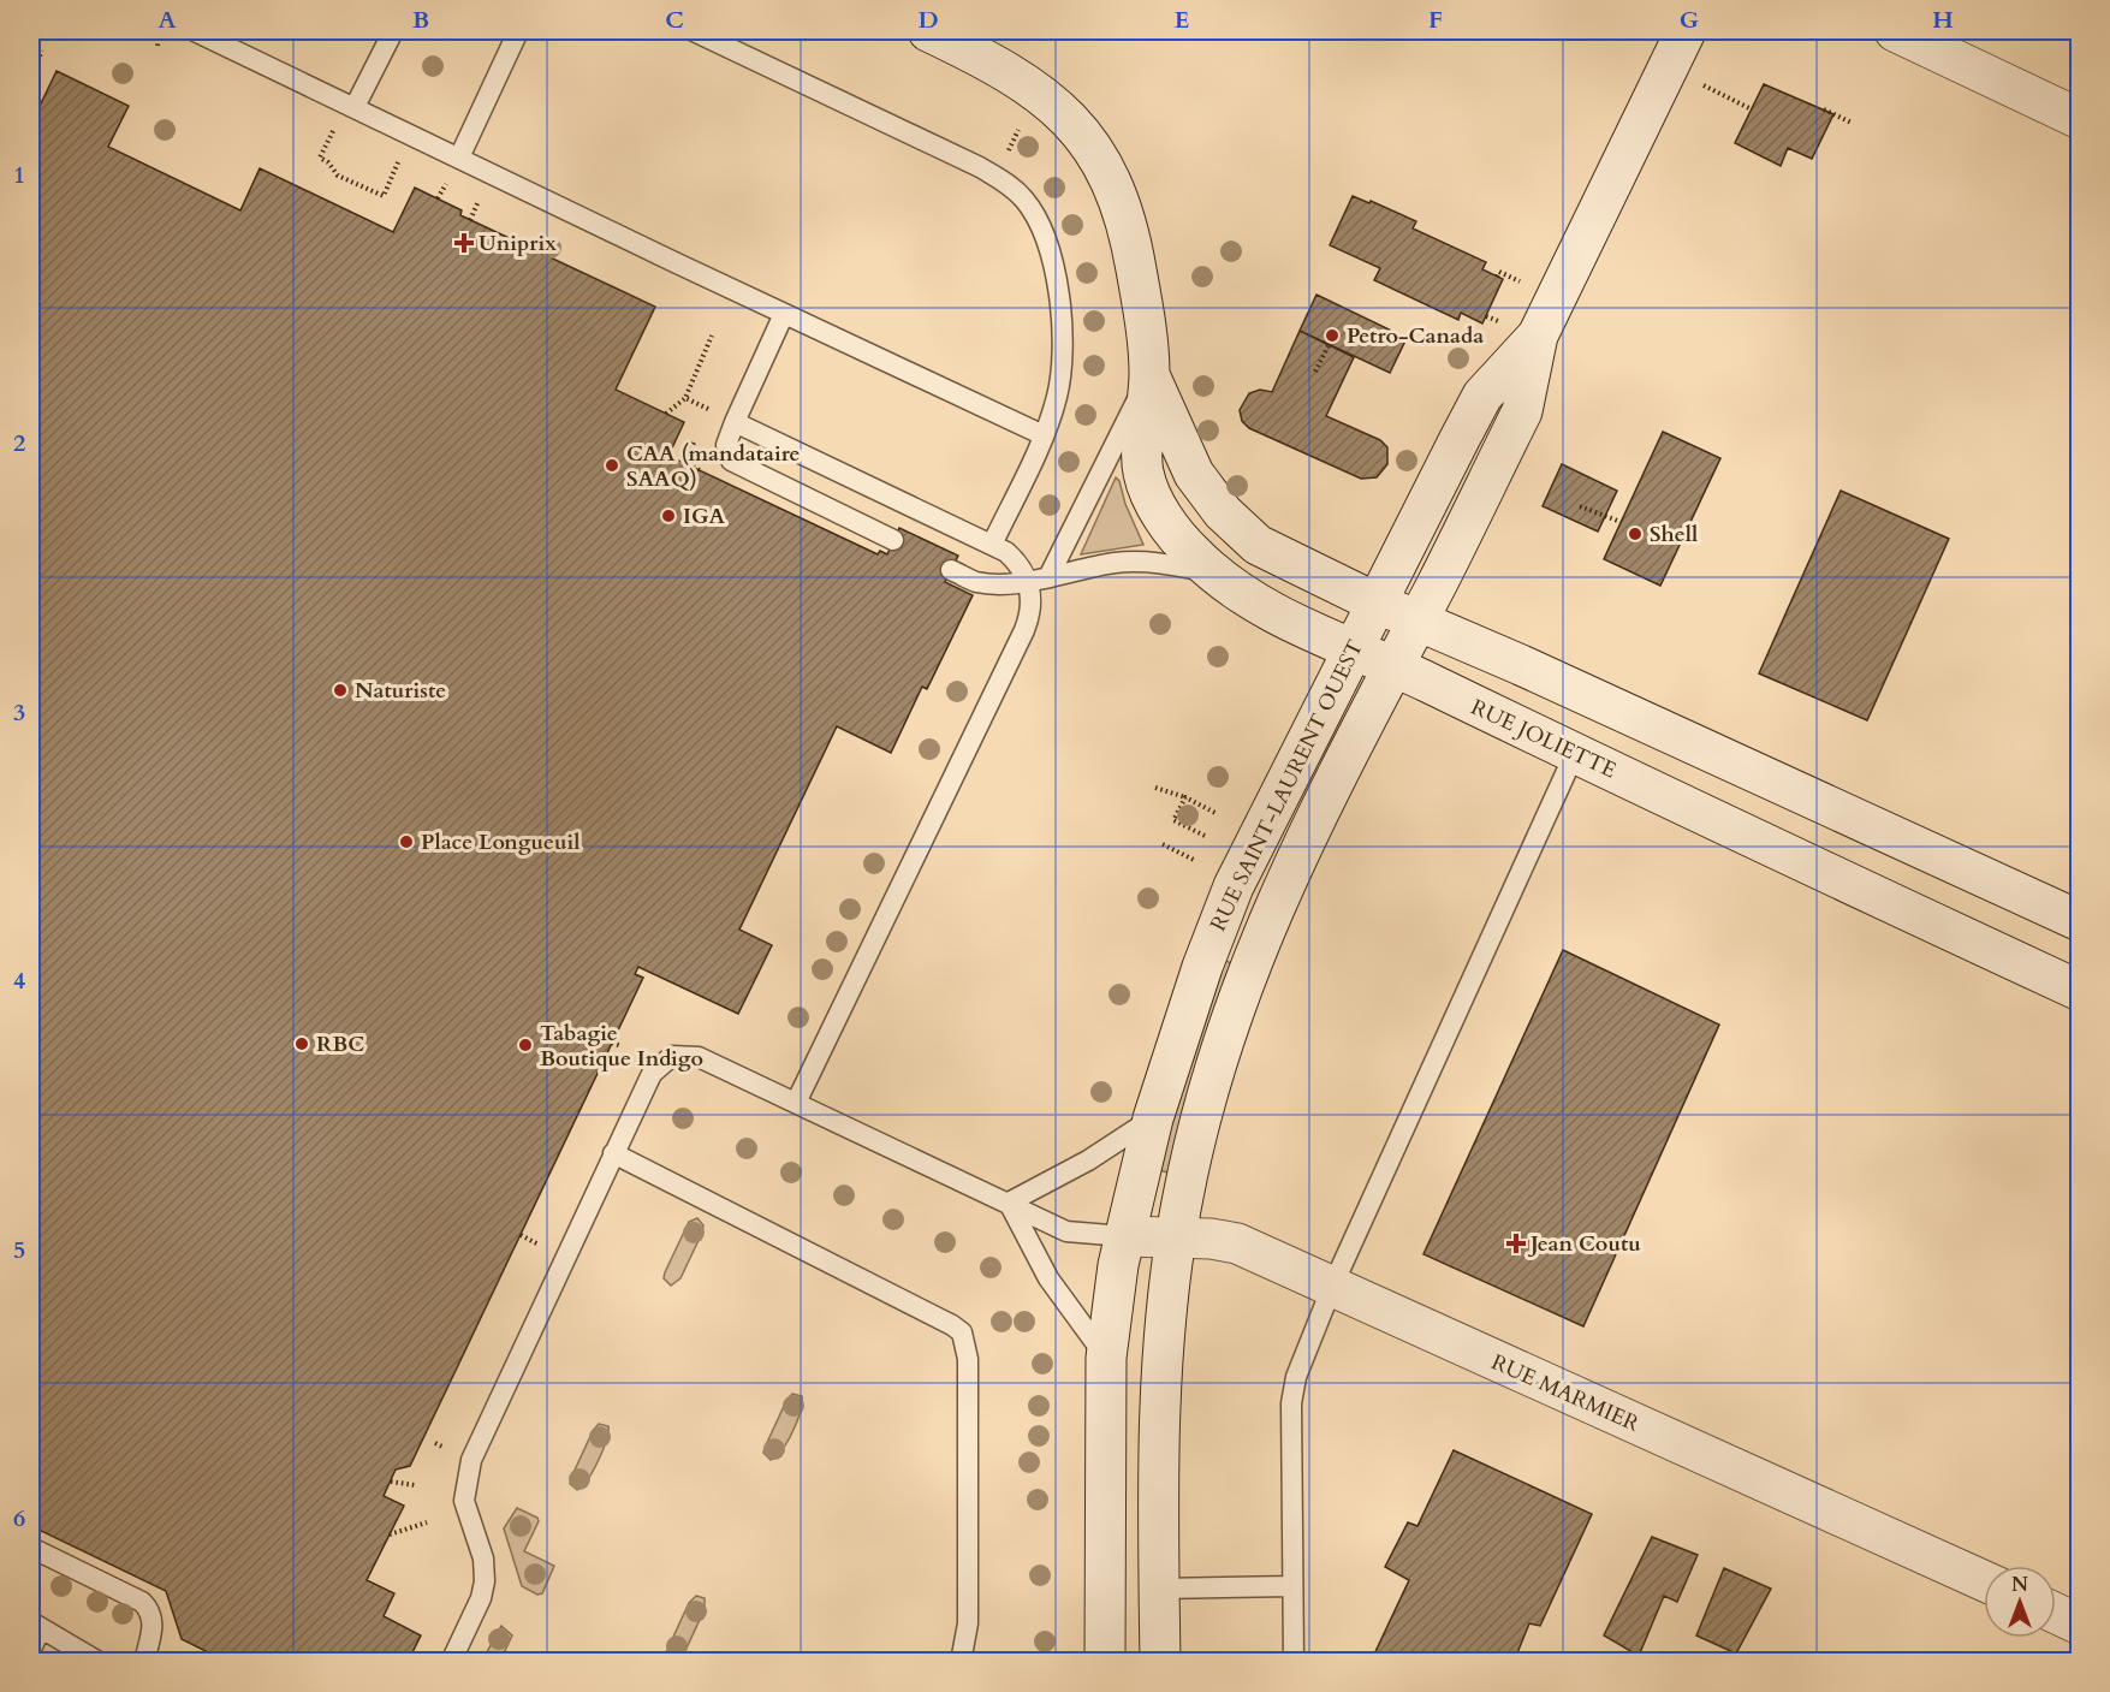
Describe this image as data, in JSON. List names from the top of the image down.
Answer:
{
  "streets": {
    "street": ["RUE JOLIETTE", "RUE SAINT-LAURENT OUEST", "RUE MARMIER"]
  },
  "crossings": [
    ["RUE JOLIETTE", "RUE SAINT-LAURENT OUEST"],
    ["RUE SAINT-LAURENT OUEST", "RUE MARMIER"]
  ],
  "places": {
    "health": ["Uniprix", "Jean Coutu"],
    "other": [
      "Petro-Canada",
      "CAA (mandataire SAAQ)",
      "IGA",
      "Shell",
      "Naturiste",
      "Place Longueuil",
      "RBC",
      "Tabagie Boutique Indigo"
    ]
  },
  "north": "top",
  "grid": {
    "columns": [
      "A",
      "B",
      "C",
      "D",
      "E",
      "F",
      "G",
      "H"
    ],
    "rows": [
      "1",
      "2",
      "3",
      "4",
      "5",
      "6"
    ]
  }
}
